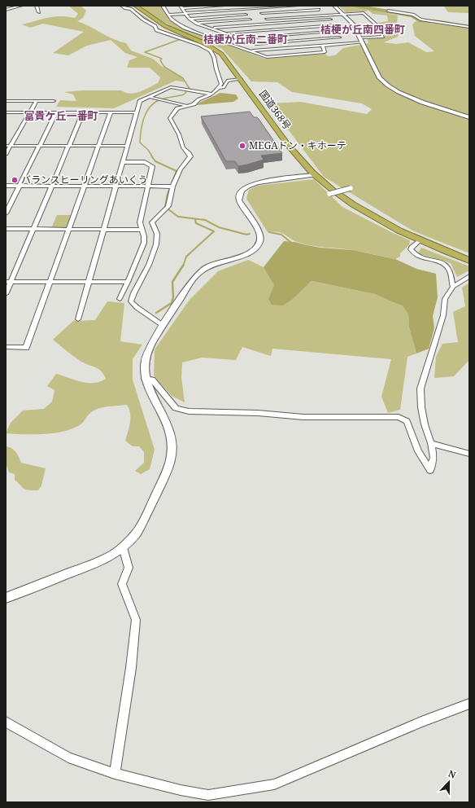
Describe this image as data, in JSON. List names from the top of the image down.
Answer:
{
  "streets": {
    "highway": ["国道368号"]
  },
  "districts": ["桔梗が丘南四番町", "桔梗が丘南二番町", "富貴ケ丘一番町"],
  "places": ["MEGAドン・キホーテ", "バランスヒーリングあいくう"],
  "north": "top"
}
